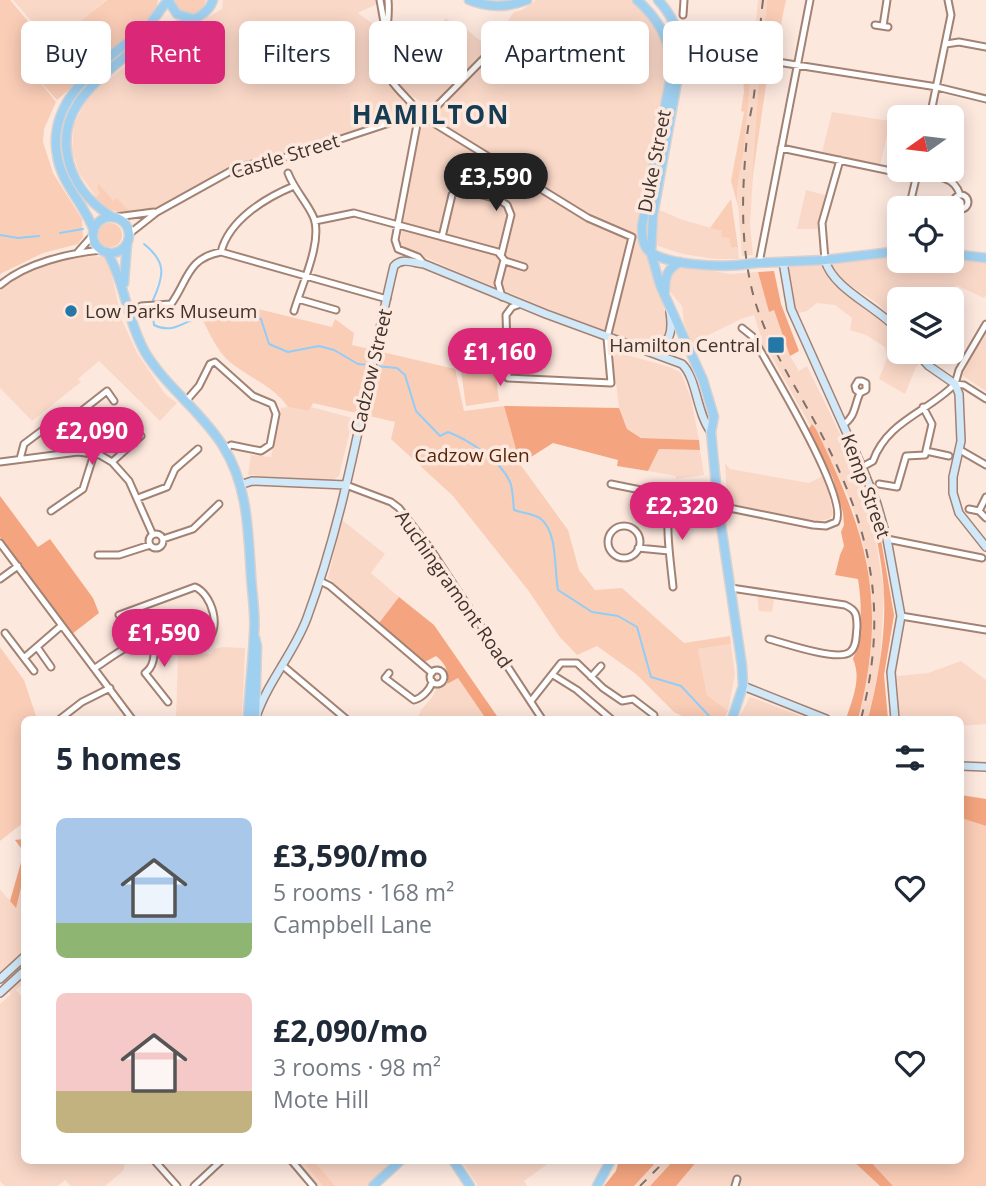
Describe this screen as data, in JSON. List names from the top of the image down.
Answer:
{
  "streets": {
    "main road": ["Duke Street", "Cadzow Street", "Kemp Street"],
    "street": ["Castle Street", "Auchingramont Road"]
  },
  "crossings": [
    ["Cadzow Street", "Auchingramont Road"]
  ],
  "districts": ["HAMILTON"],
  "parks": ["Cadzow Glen"],
  "places": {
    "other": ["Low Parks Museum"],
    "transit": ["Hamilton Central"]
  },
  "north": "left",
  "page": {
    "chip": [
      "Buy",
      "Rent",
      "Filters",
      "New",
      "Apartment",
      "House"
    ],
    "price": [
      "£3,590",
      "£1,160",
      "£2,090",
      "£2,320",
      "£1,590"
    ],
    "heading": "5 homes",
    "list": [
      {
        "name": "£3,590/mo",
        "note": "5 rooms · 168 m² · Campbell Lane"
      },
      {
        "name": "£2,090/mo",
        "note": "3 rooms · 98 m² · Mote Hill"
      }
    ]
  }
}
